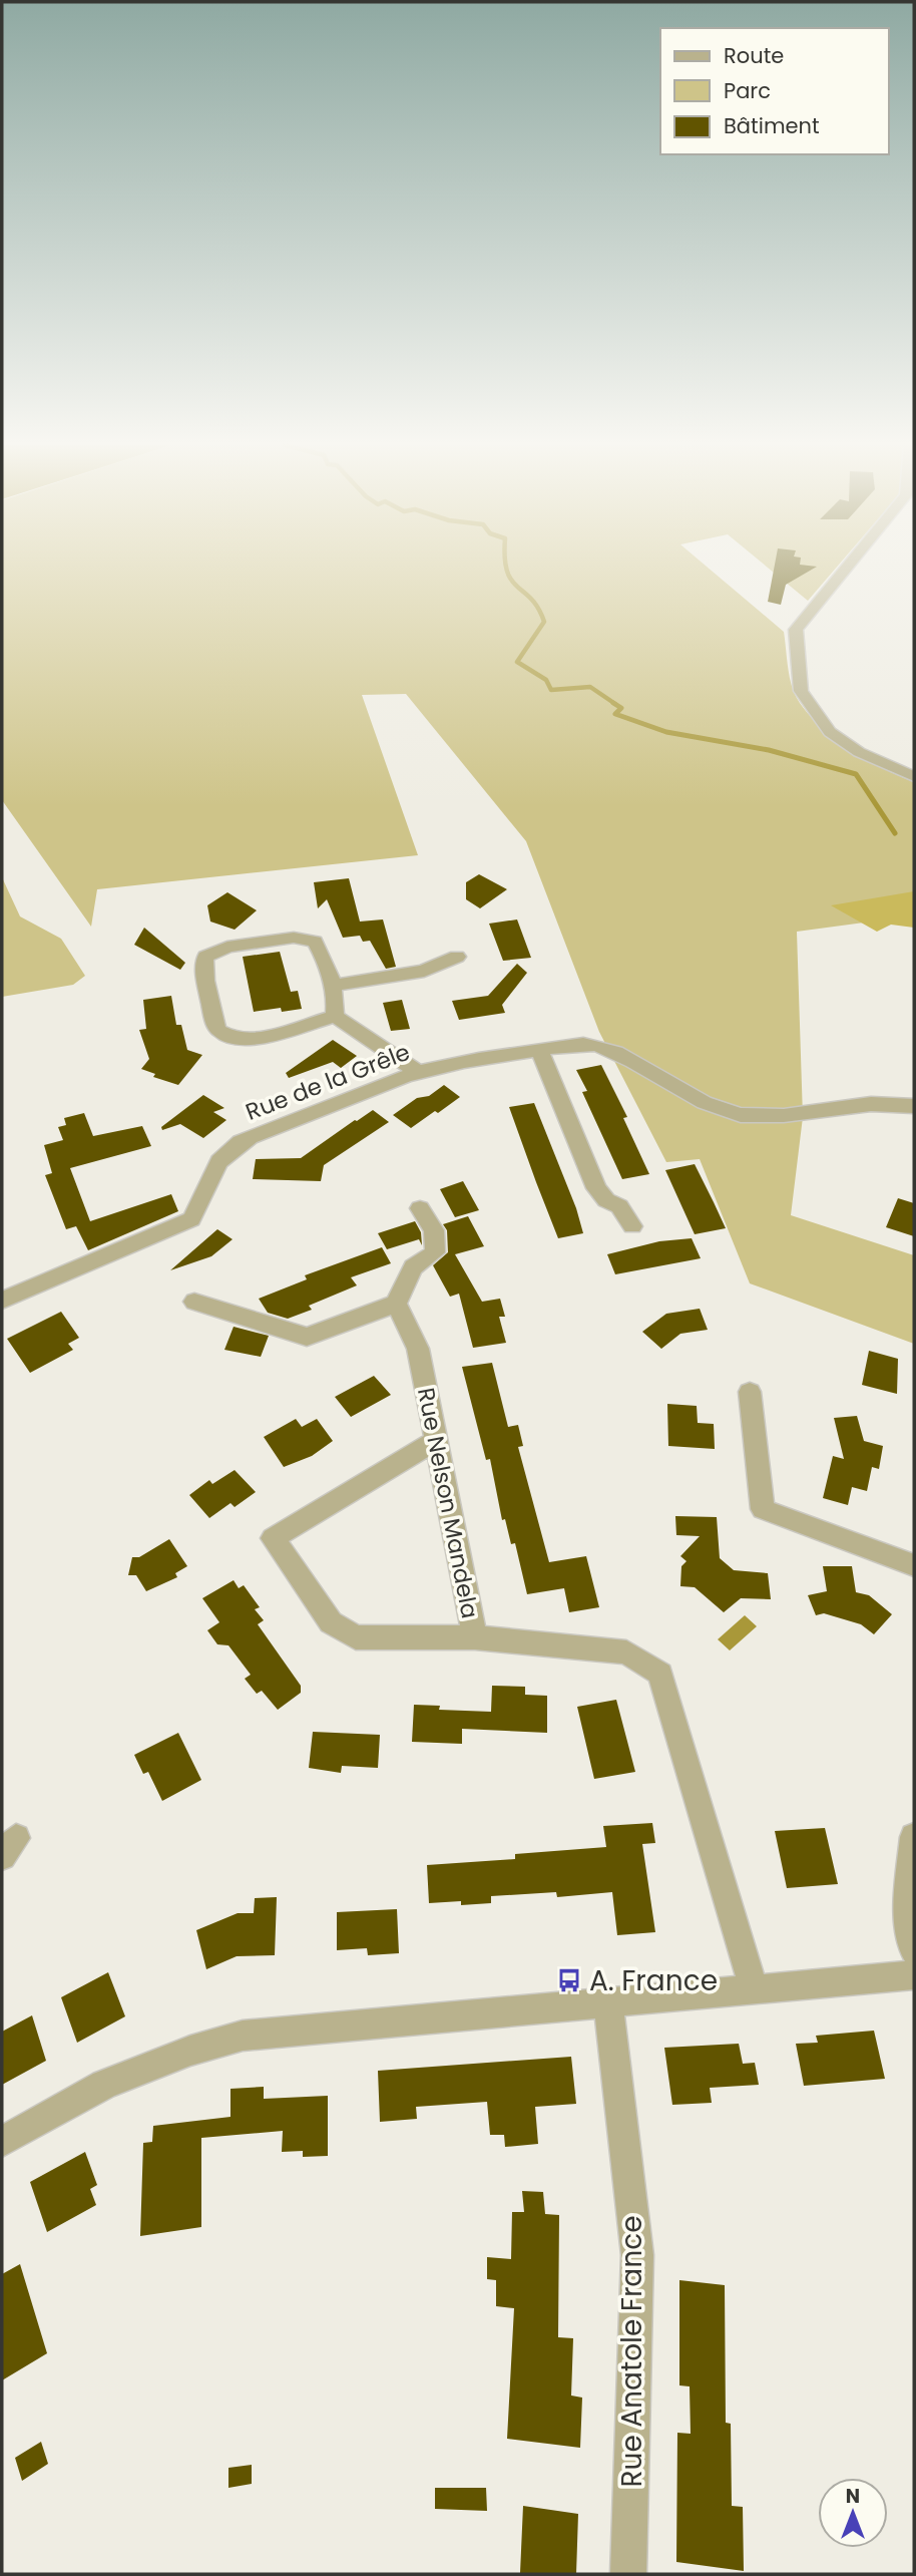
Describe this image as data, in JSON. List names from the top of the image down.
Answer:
{
  "streets": {
    "street": ["Rue de la Grêle", "Rue Nelson Mandela", "Rue Anatole France"]
  },
  "places": {
    "bus stop": ["A. France"]
  },
  "legend": ["Route", "Parc", "Bâtiment"],
  "north": "top"
}
